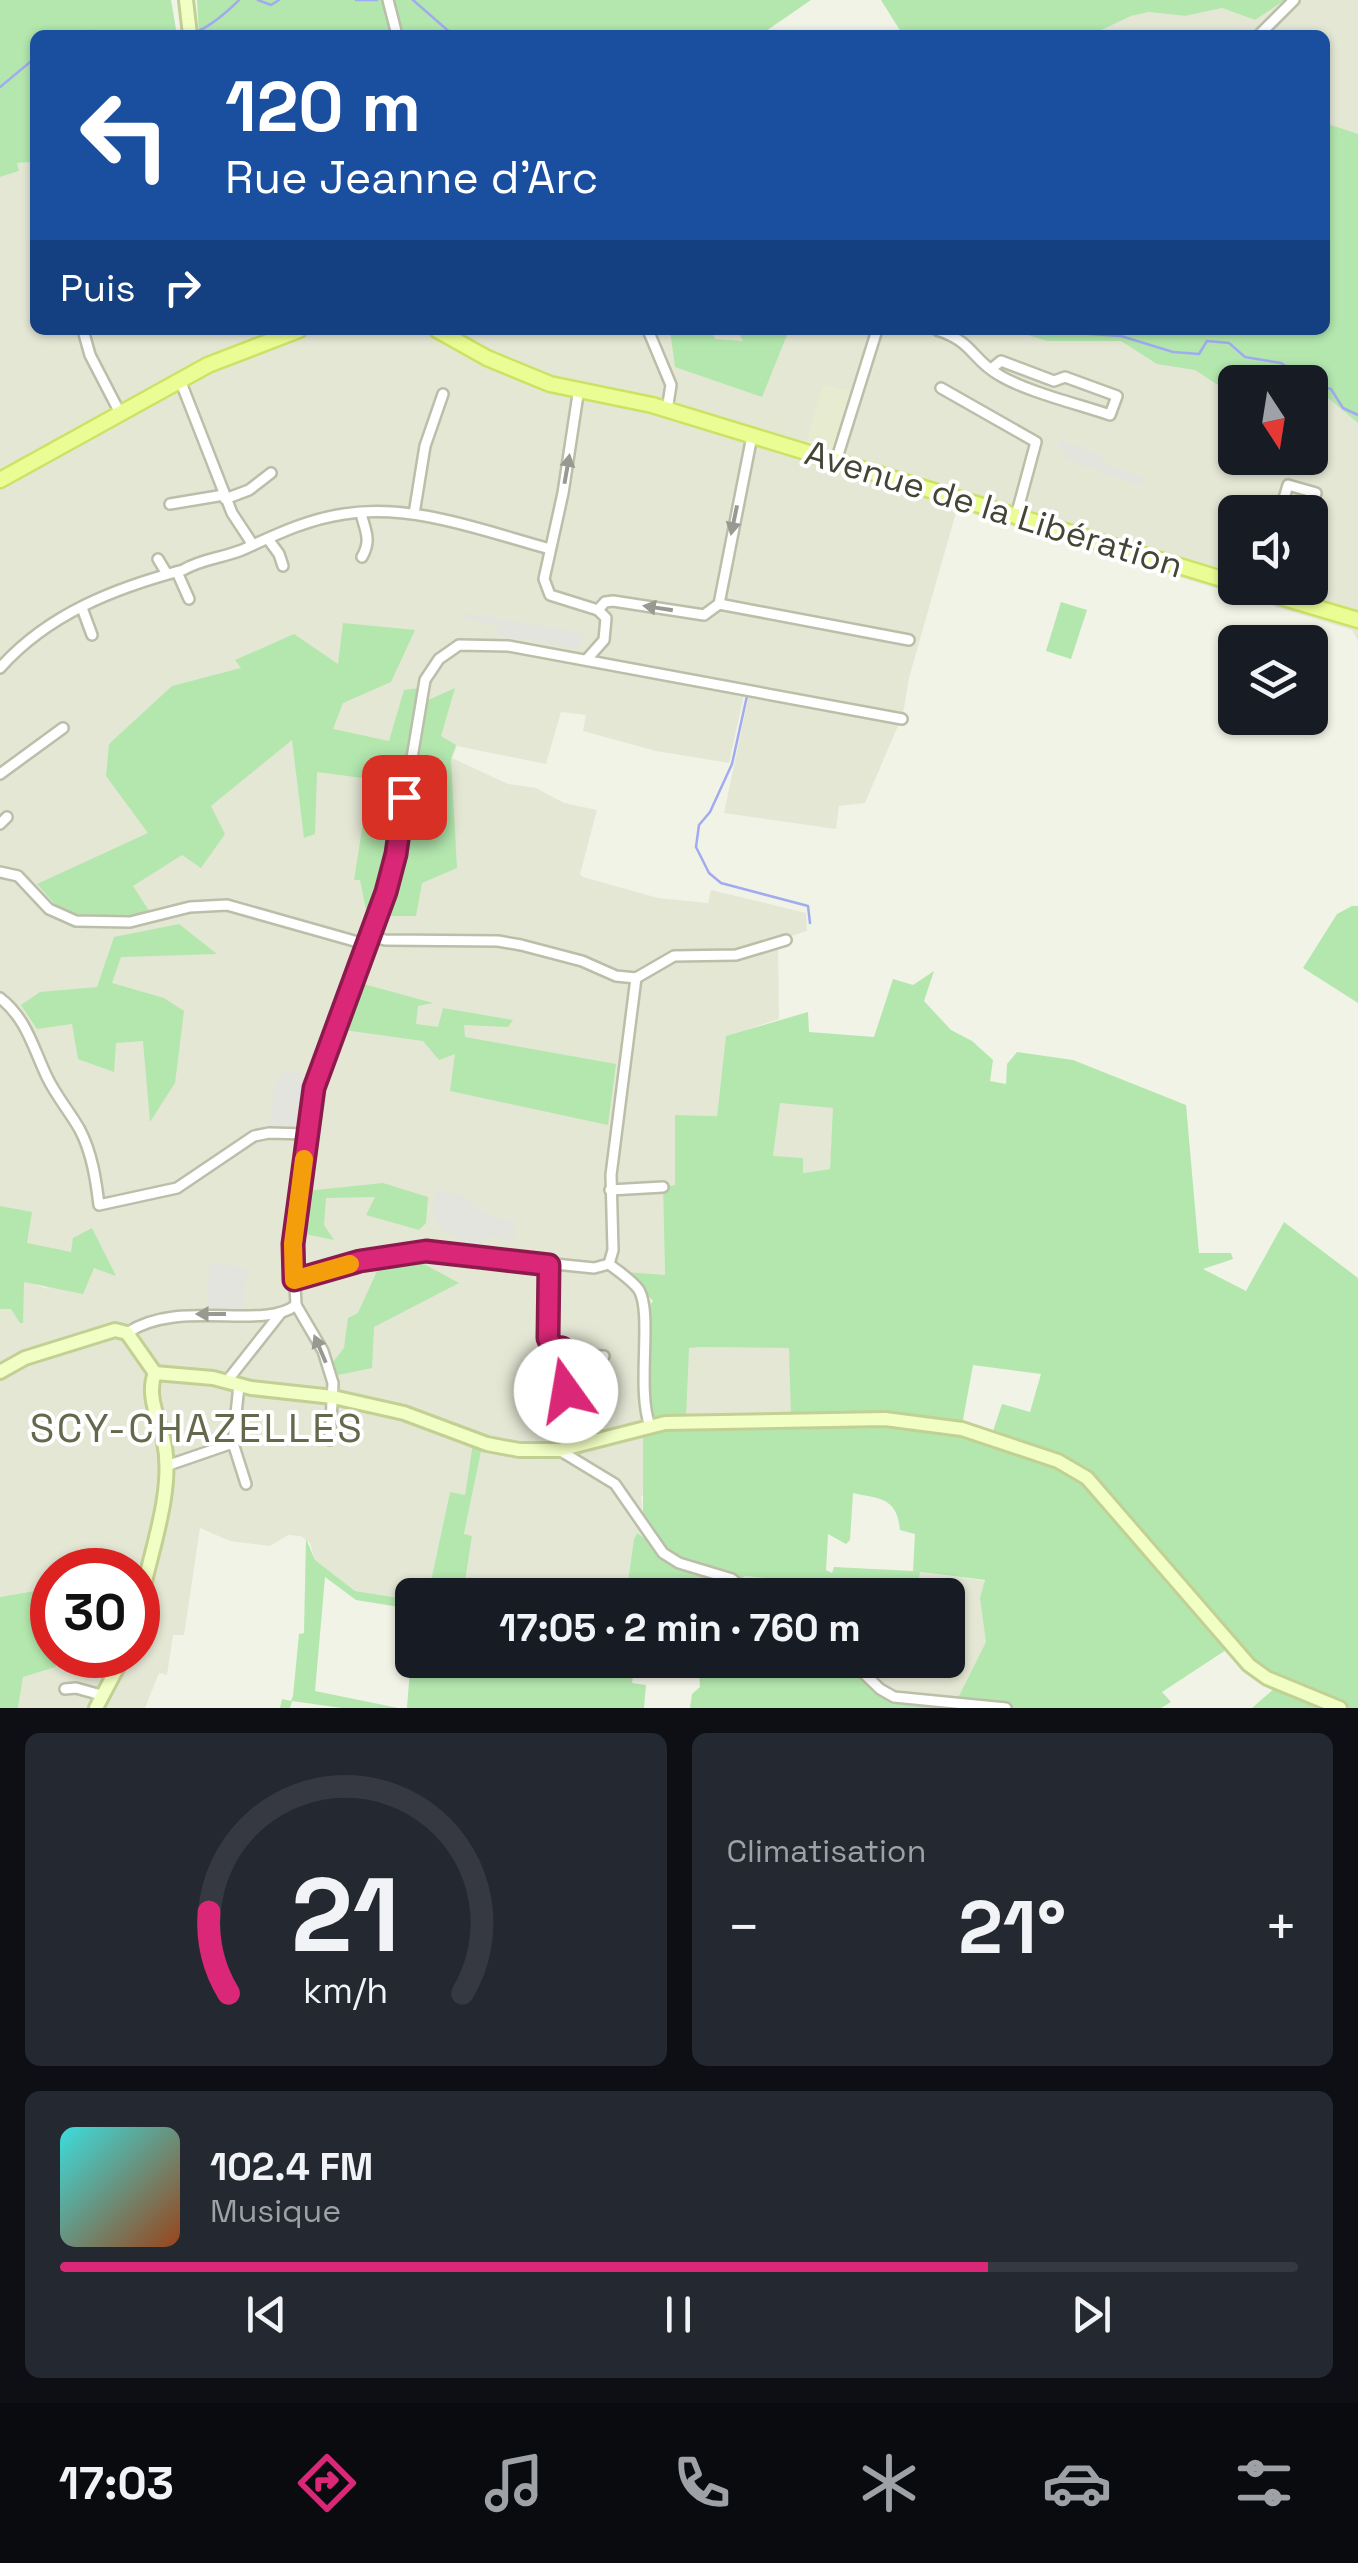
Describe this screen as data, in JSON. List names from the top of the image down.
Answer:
{
  "streets": {
    "main road": ["Avenue de la Libération"]
  },
  "districts": ["SCY-CHAZELLES"],
  "north": "bottom",
  "page": {
    "turn": ["120 m", "Rue Jeanne d'Arc"],
    "then": "Puis",
    "limit": "30",
    "trip": "17:05 · 2 min · 760 m",
    "tile": "Climatisation",
    "heat": ["−", "21°", "+"],
    "song": ["102.4 FM", "Musique"],
    "tabs": "17:03",
    "gauge": ["21", "km/h"]
  }
}
